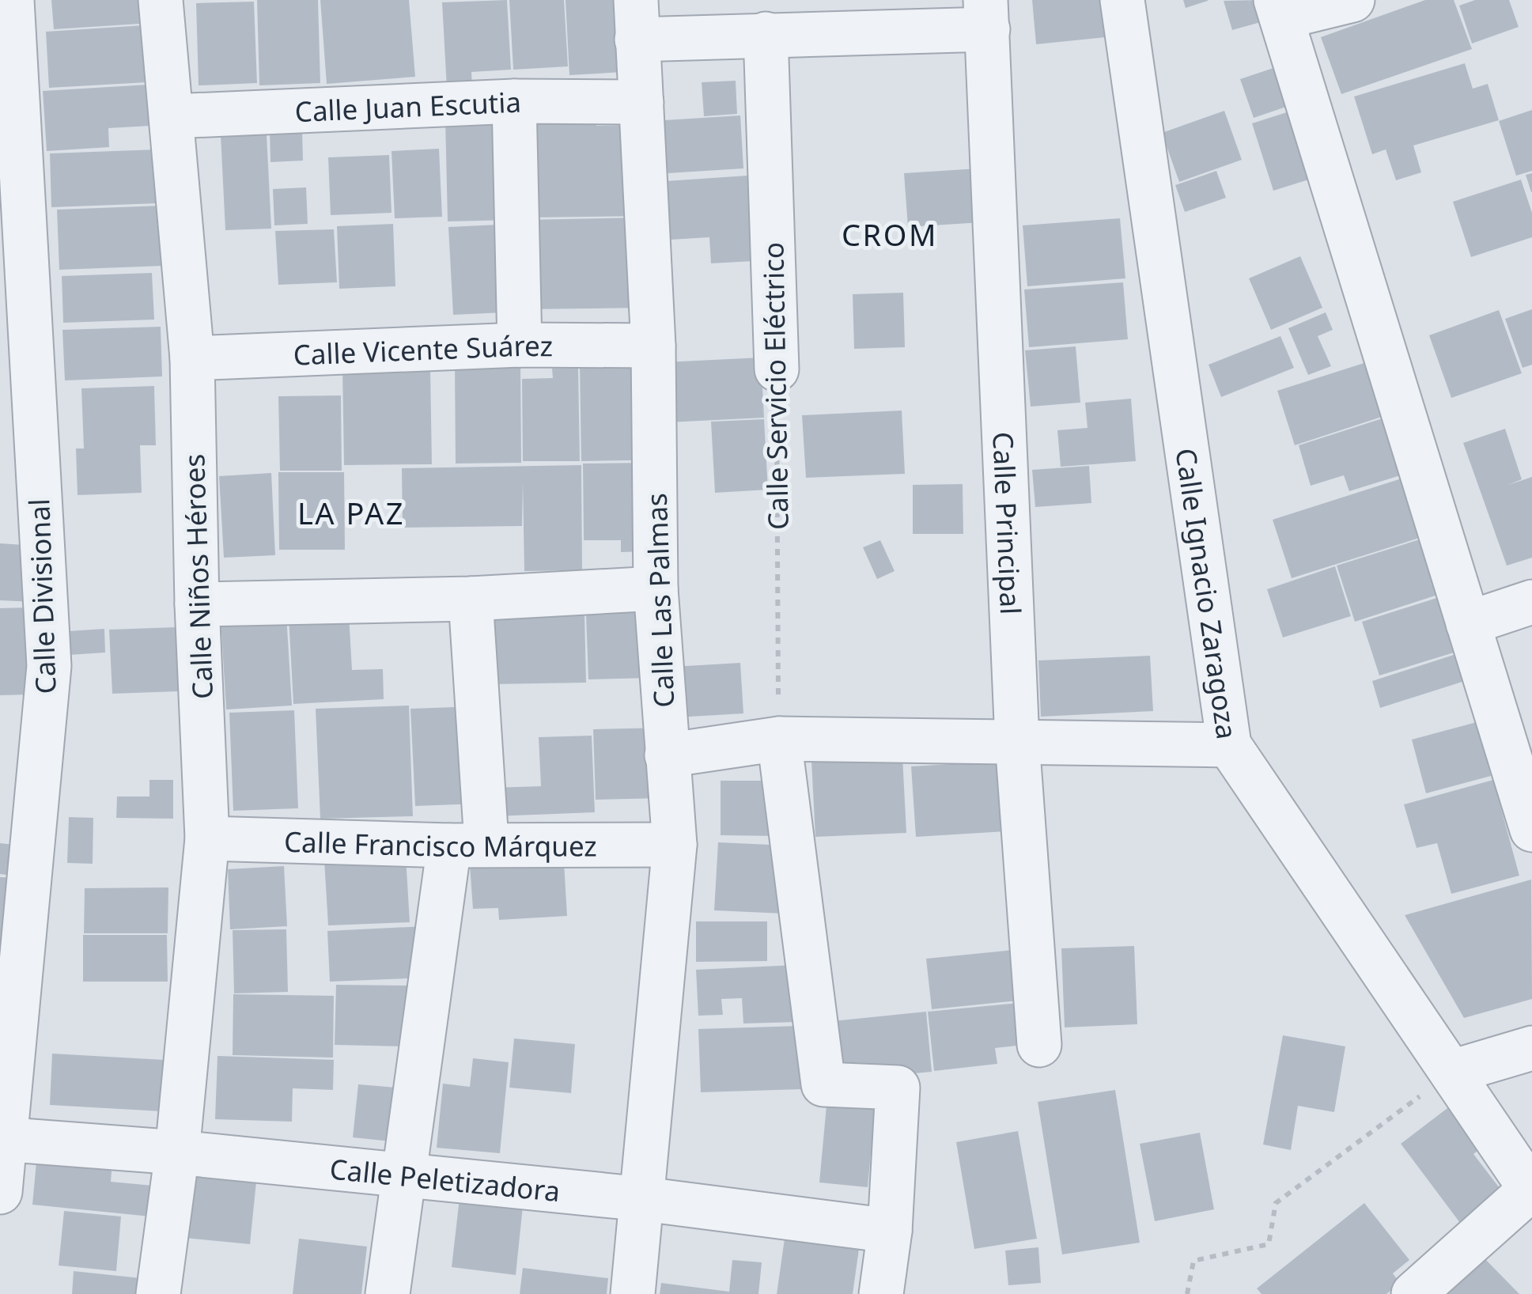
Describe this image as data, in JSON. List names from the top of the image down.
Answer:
{
  "streets": {
    "street": [
      "Calle Juan Escutia",
      "Calle Vicente Suárez",
      "Calle Servicio Eléctrico",
      "Calle Principal",
      "Calle Niños Héroes",
      "Calle Ignacio Zaragoza",
      "Calle Divisional",
      "Calle Las Palmas",
      "Calle Francisco Márquez",
      "Calle Peletizadora"
    ]
  },
  "crossings": [
    ["Calle Juan Escutia", "Calle Niños Héroes"],
    ["Calle Juan Escutia", "Calle Las Palmas"],
    ["Calle Vicente Suárez", "Calle Niños Héroes"],
    ["Calle Vicente Suárez", "Calle Las Palmas"],
    ["Calle Niños Héroes", "Calle Francisco Márquez"],
    ["Calle Niños Héroes", "Calle Peletizadora"],
    ["Calle Divisional", "Calle Peletizadora"],
    ["Calle Las Palmas", "Calle Francisco Márquez"],
    ["Calle Las Palmas", "Calle Peletizadora"]
  ],
  "districts": ["CROM", "LA PAZ"]
}
